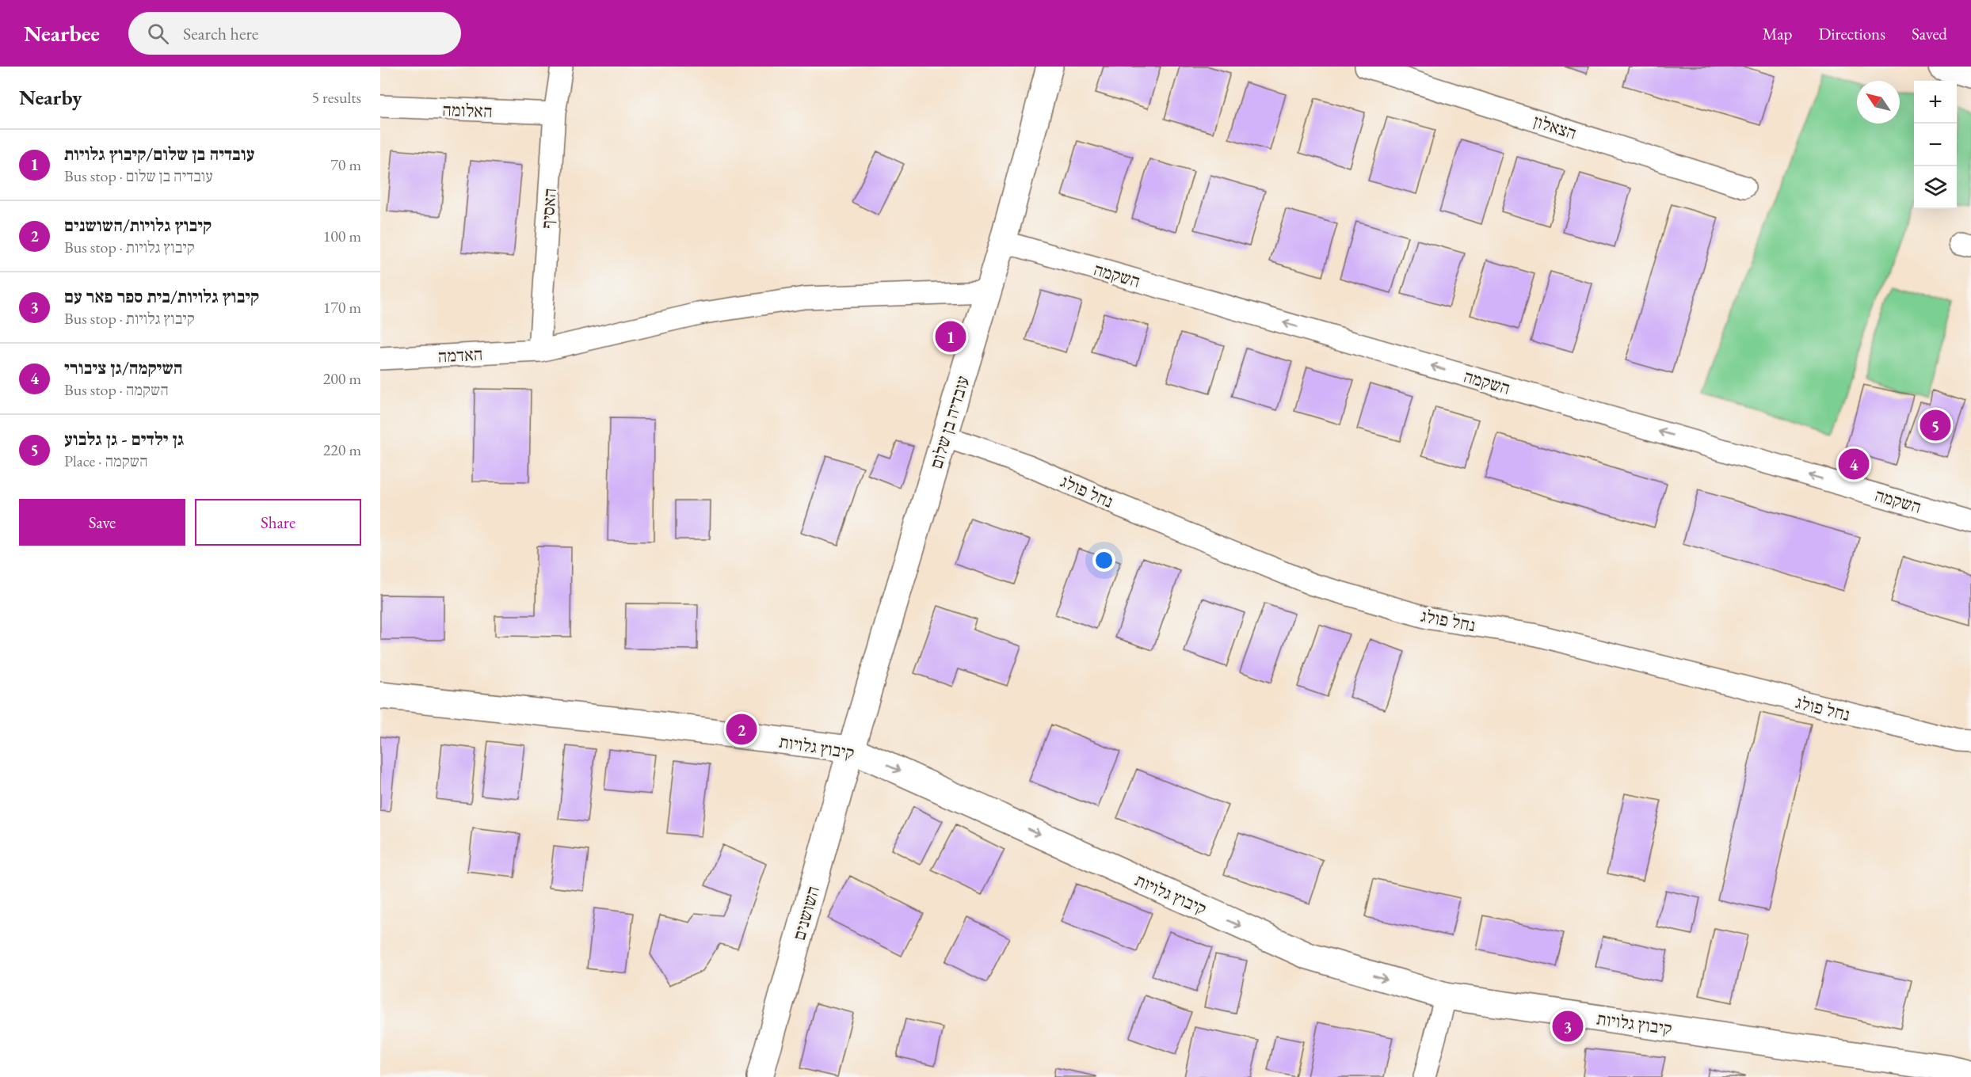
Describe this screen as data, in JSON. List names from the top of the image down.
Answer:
{
  "streets": {
    "street": [
      "האלומה",
      "הצאלון",
      "האסיף",
      "השקמה",
      "האדמה",
      "עובדיה בן שלום",
      "נחל פולג",
      "קיבוץ גלויות",
      "השושנים"
    ]
  },
  "crossings": [
    ["האלומה", "האסיף"],
    ["האסיף", "האדמה"],
    ["השקמה", "עובדיה בן שלום"],
    ["האדמה", "עובדיה בן שלום"],
    ["עובדיה בן שלום", "נחל פולג"],
    ["עובדיה בן שלום", "קיבוץ גלויות"],
    ["עובדיה בן שלום", "השושנים"],
    ["קיבוץ גלויות", "השושנים"]
  ],
  "one_way": ["השקמה", "קיבוץ גלויות"],
  "north": "top left",
  "page": {
    "header": "Nearbee",
    "search": "Search here",
    "nav": ["Map", "Directions", "Saved"],
    "heading": ["Nearby", "5 results"],
    "map_buttons": ["+", "−"],
    "list": [
      {
        "mark": "1",
        "name": "עובדיה בן שלום/קיבוץ גלויות",
        "note": "Bus stop · עובדיה בן שלום",
        "value": "70 m"
      },
      {
        "mark": "2",
        "name": "קיבוץ גלויות/השושנים",
        "note": "Bus stop · קיבוץ גלויות",
        "value": "100 m"
      },
      {
        "mark": "3",
        "name": "קיבוץ גלויות/בית ספר פאר עם",
        "note": "Bus stop · קיבוץ גלויות",
        "value": "170 m"
      },
      {
        "mark": "4",
        "name": "השיקמה/גן ציבורי",
        "note": "Bus stop · השקמה",
        "value": "200 m"
      },
      {
        "mark": "5",
        "name": "גן ילדים - גן גלבוע",
        "note": "Place · השקמה",
        "value": "220 m"
      }
    ],
    "pins": [
      "1",
      "5",
      "4",
      "2",
      "3"
    ],
    "buttons": ["Save", "Share"]
  }
}
